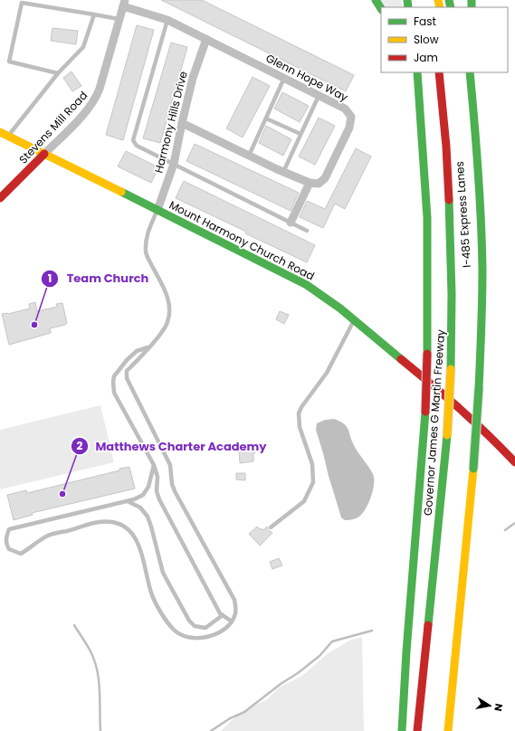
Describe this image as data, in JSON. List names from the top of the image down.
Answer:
{
  "streets": {
    "main road": [
      "Stevens Mill Road",
      "I-485 Express Lanes",
      "Mount Harmony Church Road",
      "Governor James G Martin Freeway"
    ],
    "street": ["Glenn Hope Way", "Harmony Hills Drive"]
  },
  "crossings": [
    ["Glenn Hope Way", "Harmony Hills Drive"],
    ["Glenn Hope Way", "Stevens Mill Road"],
    ["Harmony Hills Drive", "Mount Harmony Church Road"],
    ["Stevens Mill Road", "Mount Harmony Church Road"],
    ["I-485 Express Lanes", "Governor James G Martin Freeway"]
  ],
  "places": ["Team Church", "Matthews Charter Academy"],
  "legend": ["Fast", "Slow", "Jam"],
  "north": "right"
}
